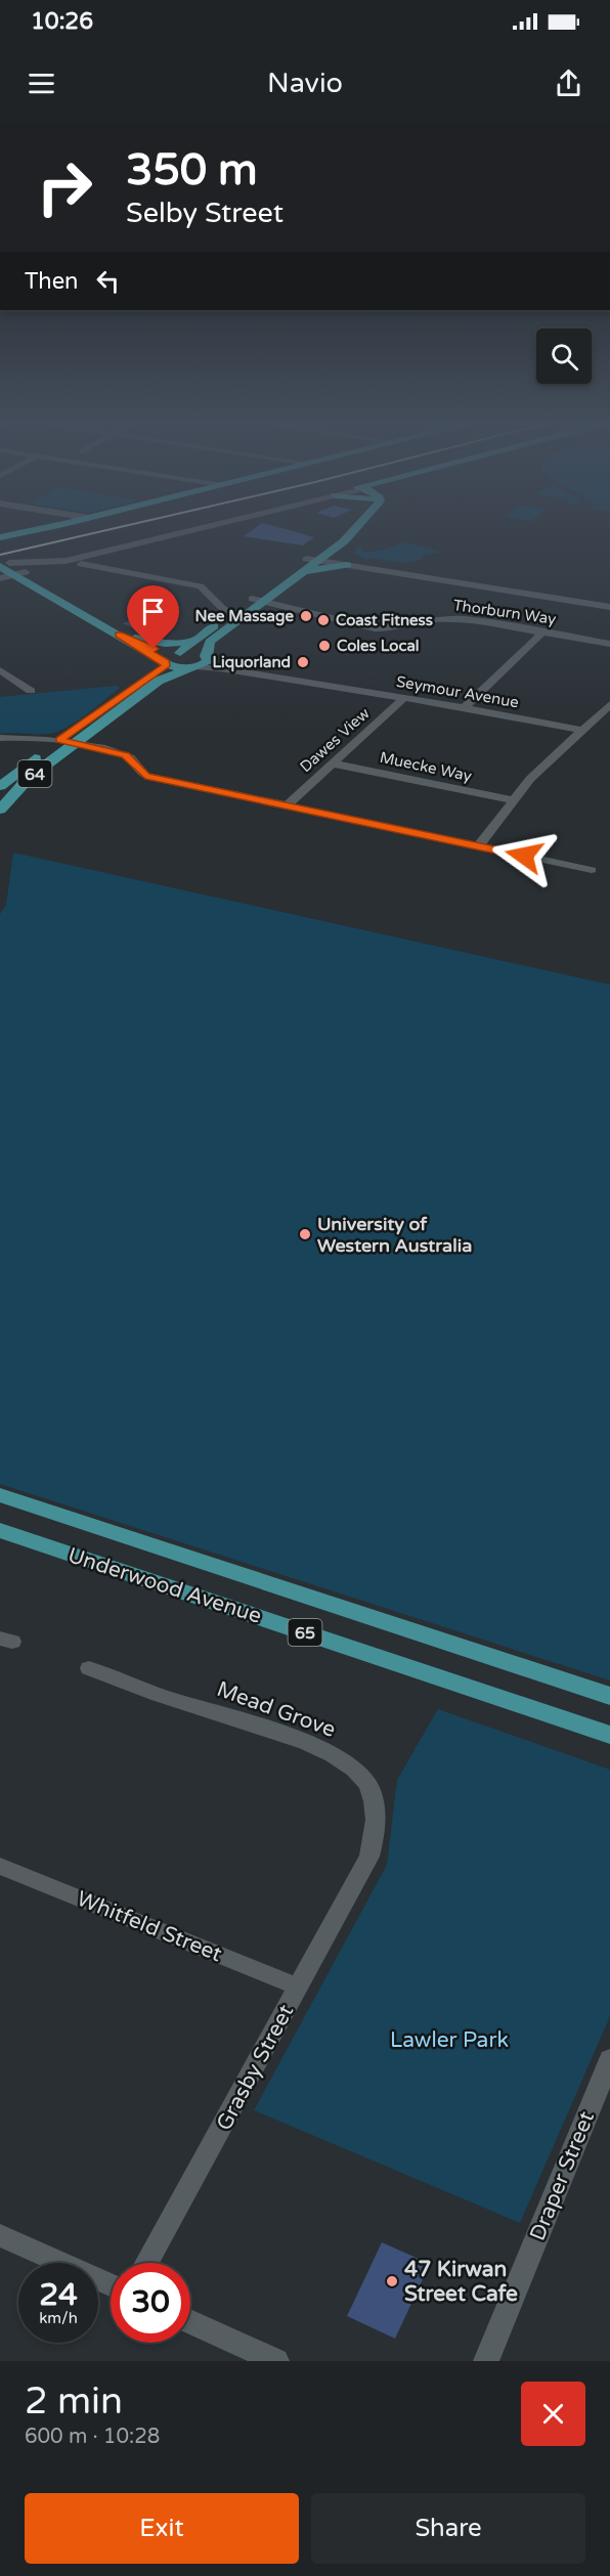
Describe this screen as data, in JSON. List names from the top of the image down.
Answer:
{
  "streets": {
    "main road": ["64", "Underwood Avenue", "65"],
    "street": [
      "Thorburn Way",
      "Seymour Avenue",
      "Dawes View",
      "Muecke Way",
      "Mead Grove",
      "Whitfeld Street",
      "Grasby Street",
      "Draper Street"
    ]
  },
  "crossings": [
    ["Seymour Avenue", "Dawes View"],
    ["Seymour Avenue", "64"],
    ["Dawes View", "Muecke Way"],
    ["Mead Grove", "Grasby Street"],
    ["Whitfeld Street", "Grasby Street"]
  ],
  "parks": ["Lawler Park"],
  "places": [
    "Nee Massage",
    "Coast Fitness",
    "Coles Local",
    "Liquorland",
    "University of Western Australia",
    "47 Kirwan Street Cafe"
  ],
  "page": {
    "status": "10:26",
    "header": "Navio",
    "turn": ["350 m", "Selby Street"],
    "then": "Then",
    "speed": "24 km/h",
    "limit": "30",
    "heading": ["2 min", "600 m · 10:28"],
    "buttons": ["Exit", "Share"]
  }
}
